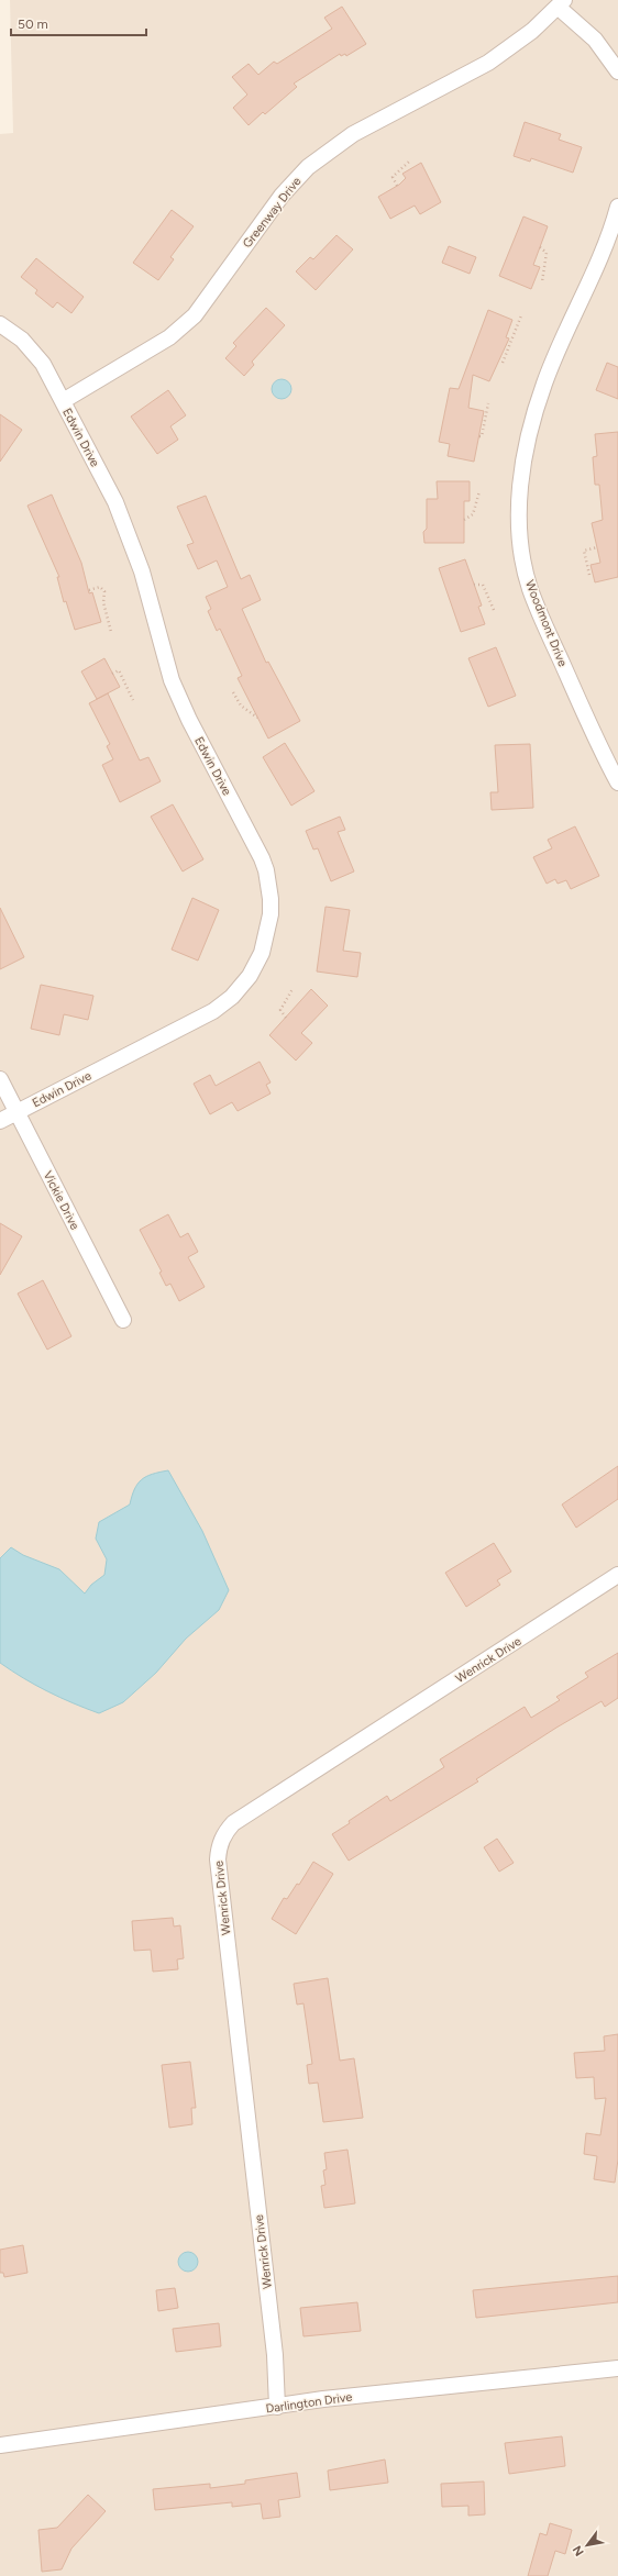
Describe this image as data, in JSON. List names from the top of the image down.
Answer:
{
  "streets": {
    "street": [
      "Greenway Drive",
      "Edwin Drive",
      "Woodmont Drive",
      "Vickie Drive",
      "Wenrick Drive",
      "Darlington Drive"
    ]
  },
  "crossings": [
    ["Greenway Drive", "Edwin Drive"],
    ["Edwin Drive", "Vickie Drive"],
    ["Wenrick Drive", "Darlington Drive"]
  ],
  "scale_bar": "50 m",
  "north": "bottom left"
}
